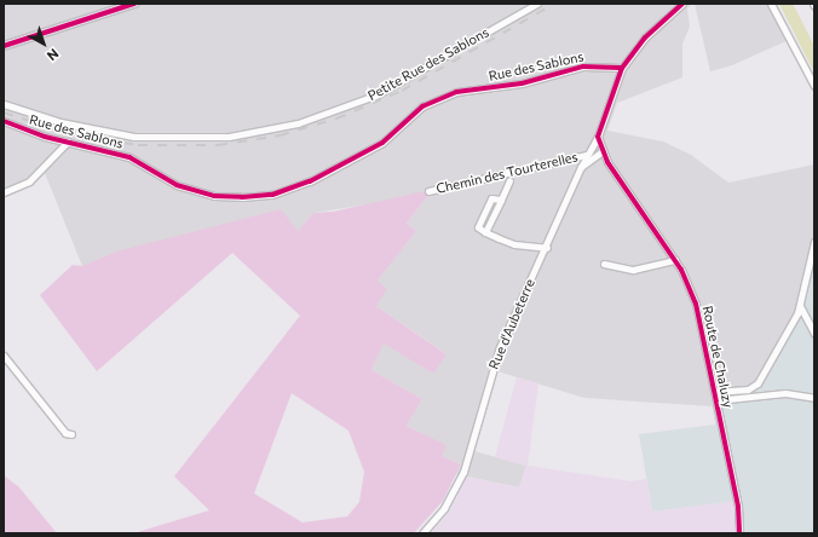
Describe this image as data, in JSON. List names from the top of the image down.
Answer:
{
  "streets": {
    "street": [
      "Petite Rue des Sablons",
      "Rue des Sablons",
      "Chemin des Tourterelles",
      "Rue d'Aubeterre",
      "Route de Chaluzy"
    ]
  },
  "crossings": [
    ["Rue des Sablons", "Rue d'Aubeterre"],
    ["Chemin des Tourterelles", "Rue d'Aubeterre"],
    ["Rue d'Aubeterre", "Route de Chaluzy"]
  ],
  "north": "bottom right"
}
